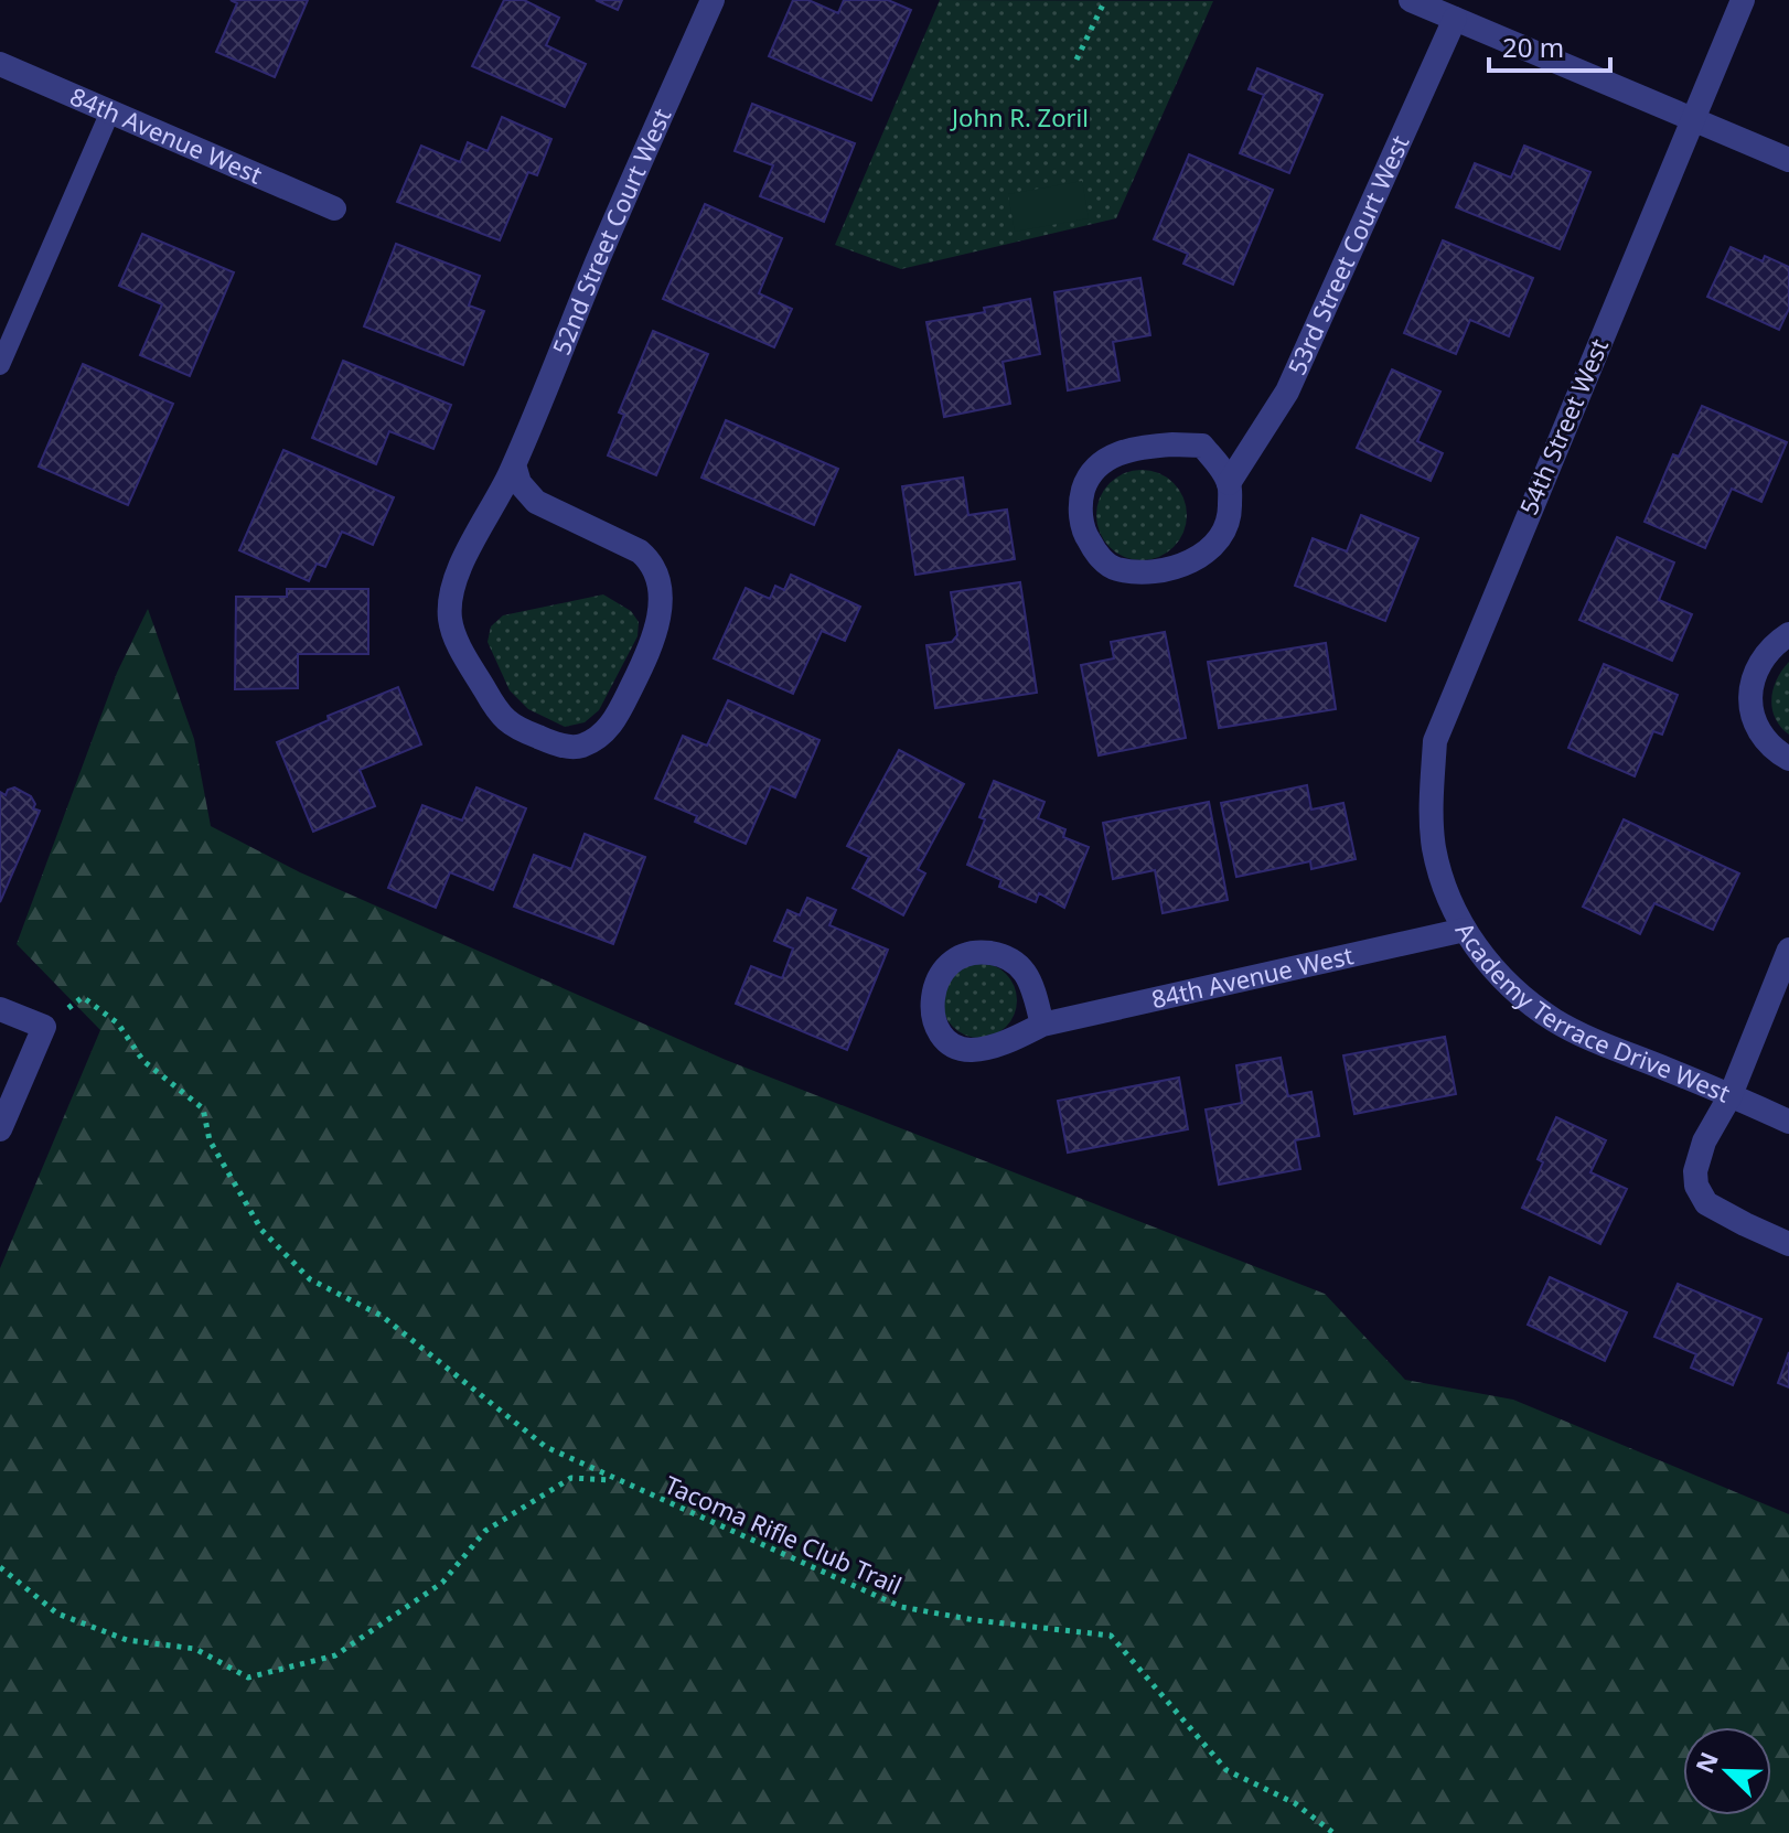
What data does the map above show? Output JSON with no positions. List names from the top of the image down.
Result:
{
  "streets": {
    "street": [
      "84th Avenue West",
      "52nd Street Court West",
      "53rd Street Court West",
      "54th Street West",
      "Academy Terrace Drive West"
    ],
    "path": ["Tacoma Rifle Club Trail"]
  },
  "crossings": [
    ["84th Avenue West", "Academy Terrace Drive West"],
    ["54th Street West", "Academy Terrace Drive West"]
  ],
  "parks": ["John R. Zoril"],
  "scale_bar": "20 m",
  "north": "top left"
}
